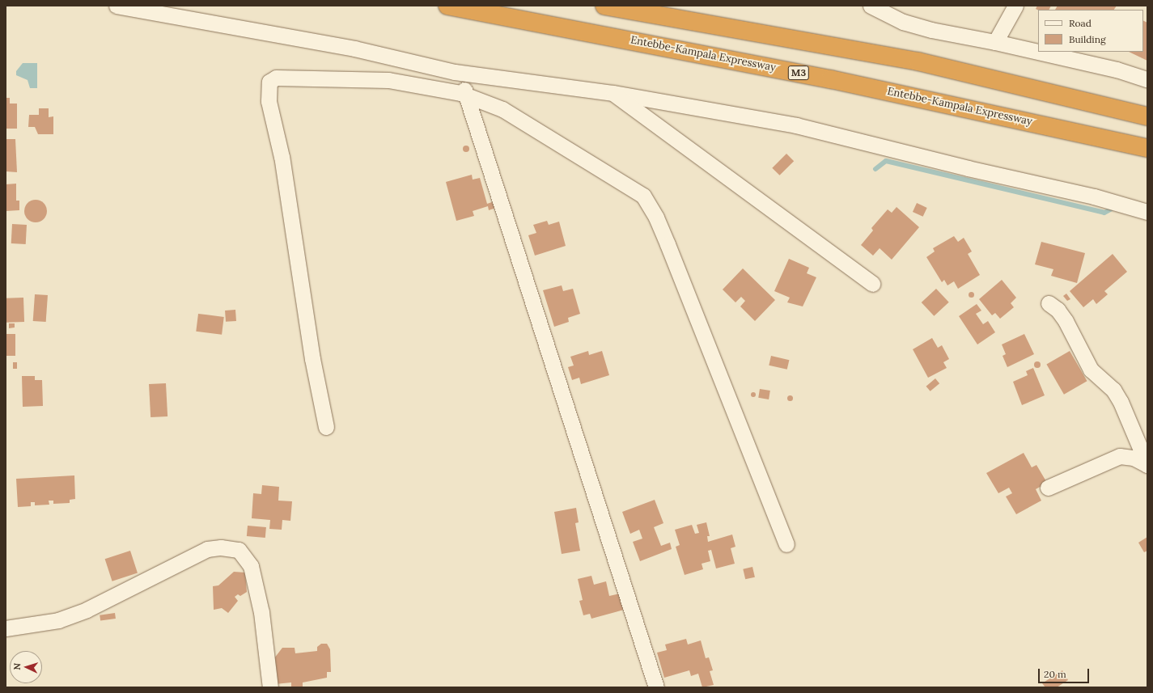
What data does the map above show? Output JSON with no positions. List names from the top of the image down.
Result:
{
  "streets": {
    "highway": ["Entebbe-Kampala Expressway", "M3"]
  },
  "legend": ["Road", "Building"],
  "scale_bar": "20 m",
  "north": "left"
}
